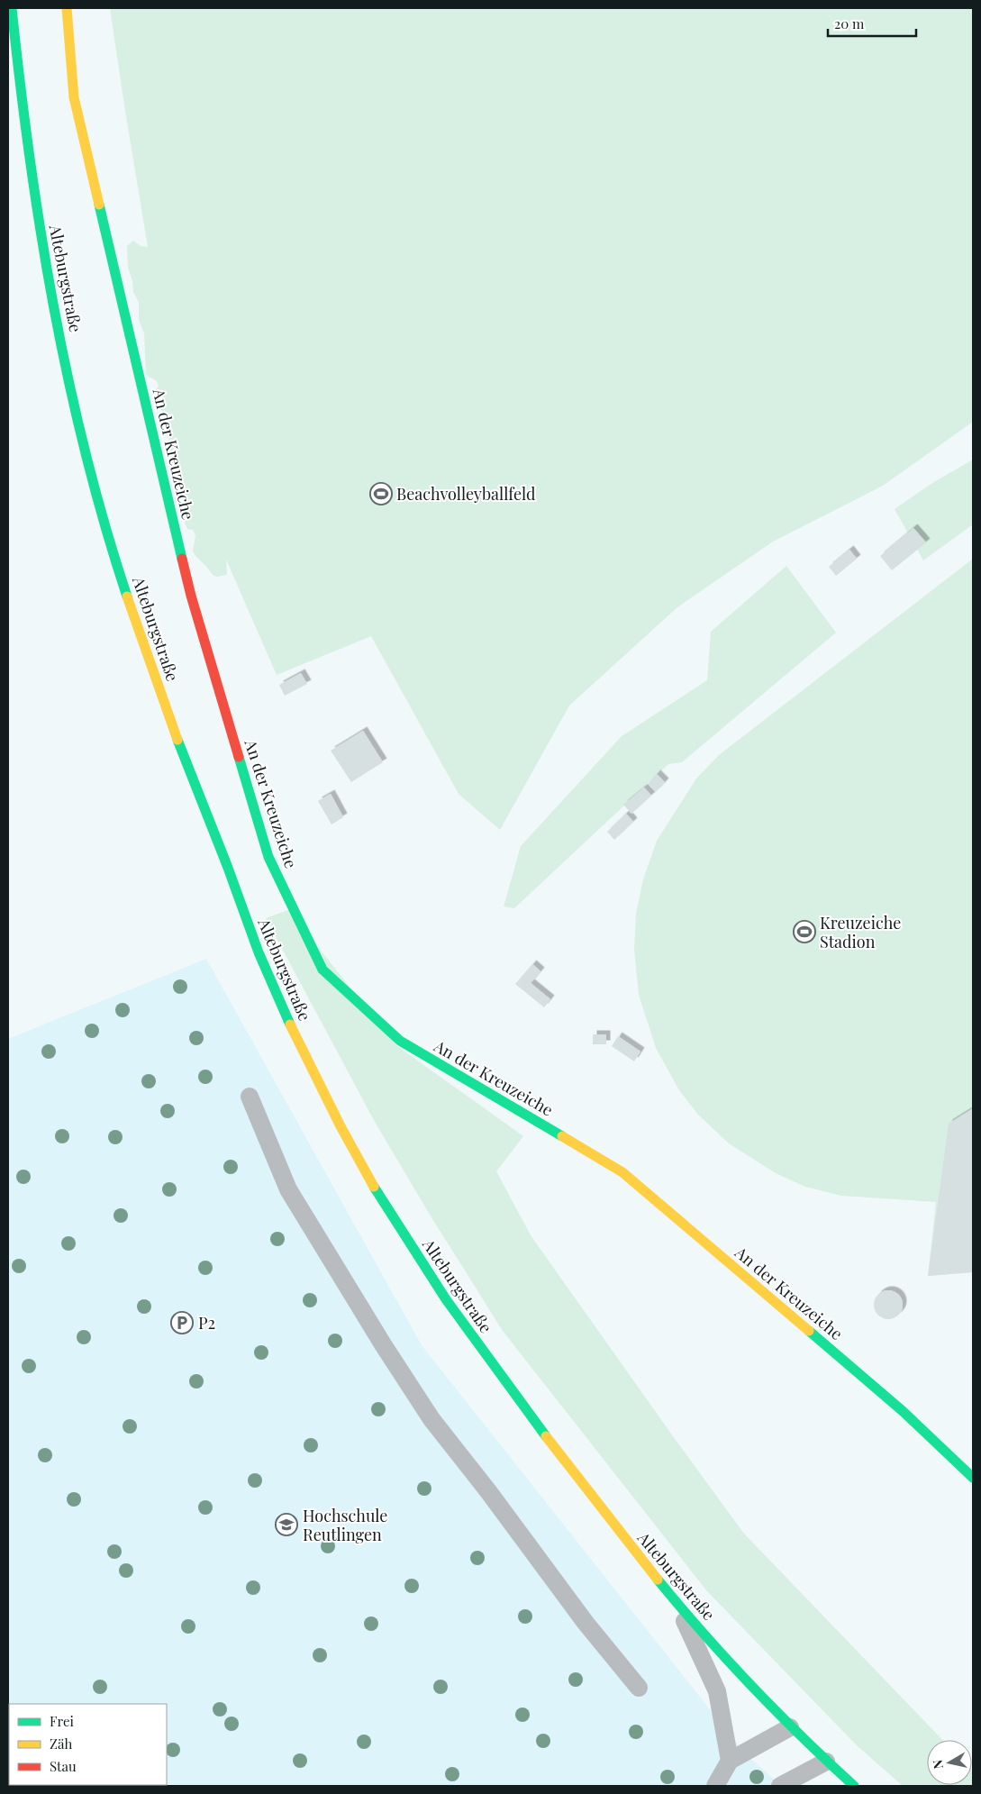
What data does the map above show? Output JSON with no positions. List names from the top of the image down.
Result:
{
  "streets": {
    "main road": ["Alteburgstraße", "An der Kreuzeiche"]
  },
  "places": {
    "sports": ["Beachvolleyballfeld", "Kreuzeiche Stadion"],
    "parking": ["P2"],
    "school or university": ["Hochschule Reutlingen"]
  },
  "legend": ["Frei", "Zäh", "Stau"],
  "scale_bar": "20 m",
  "north": "left"
}
